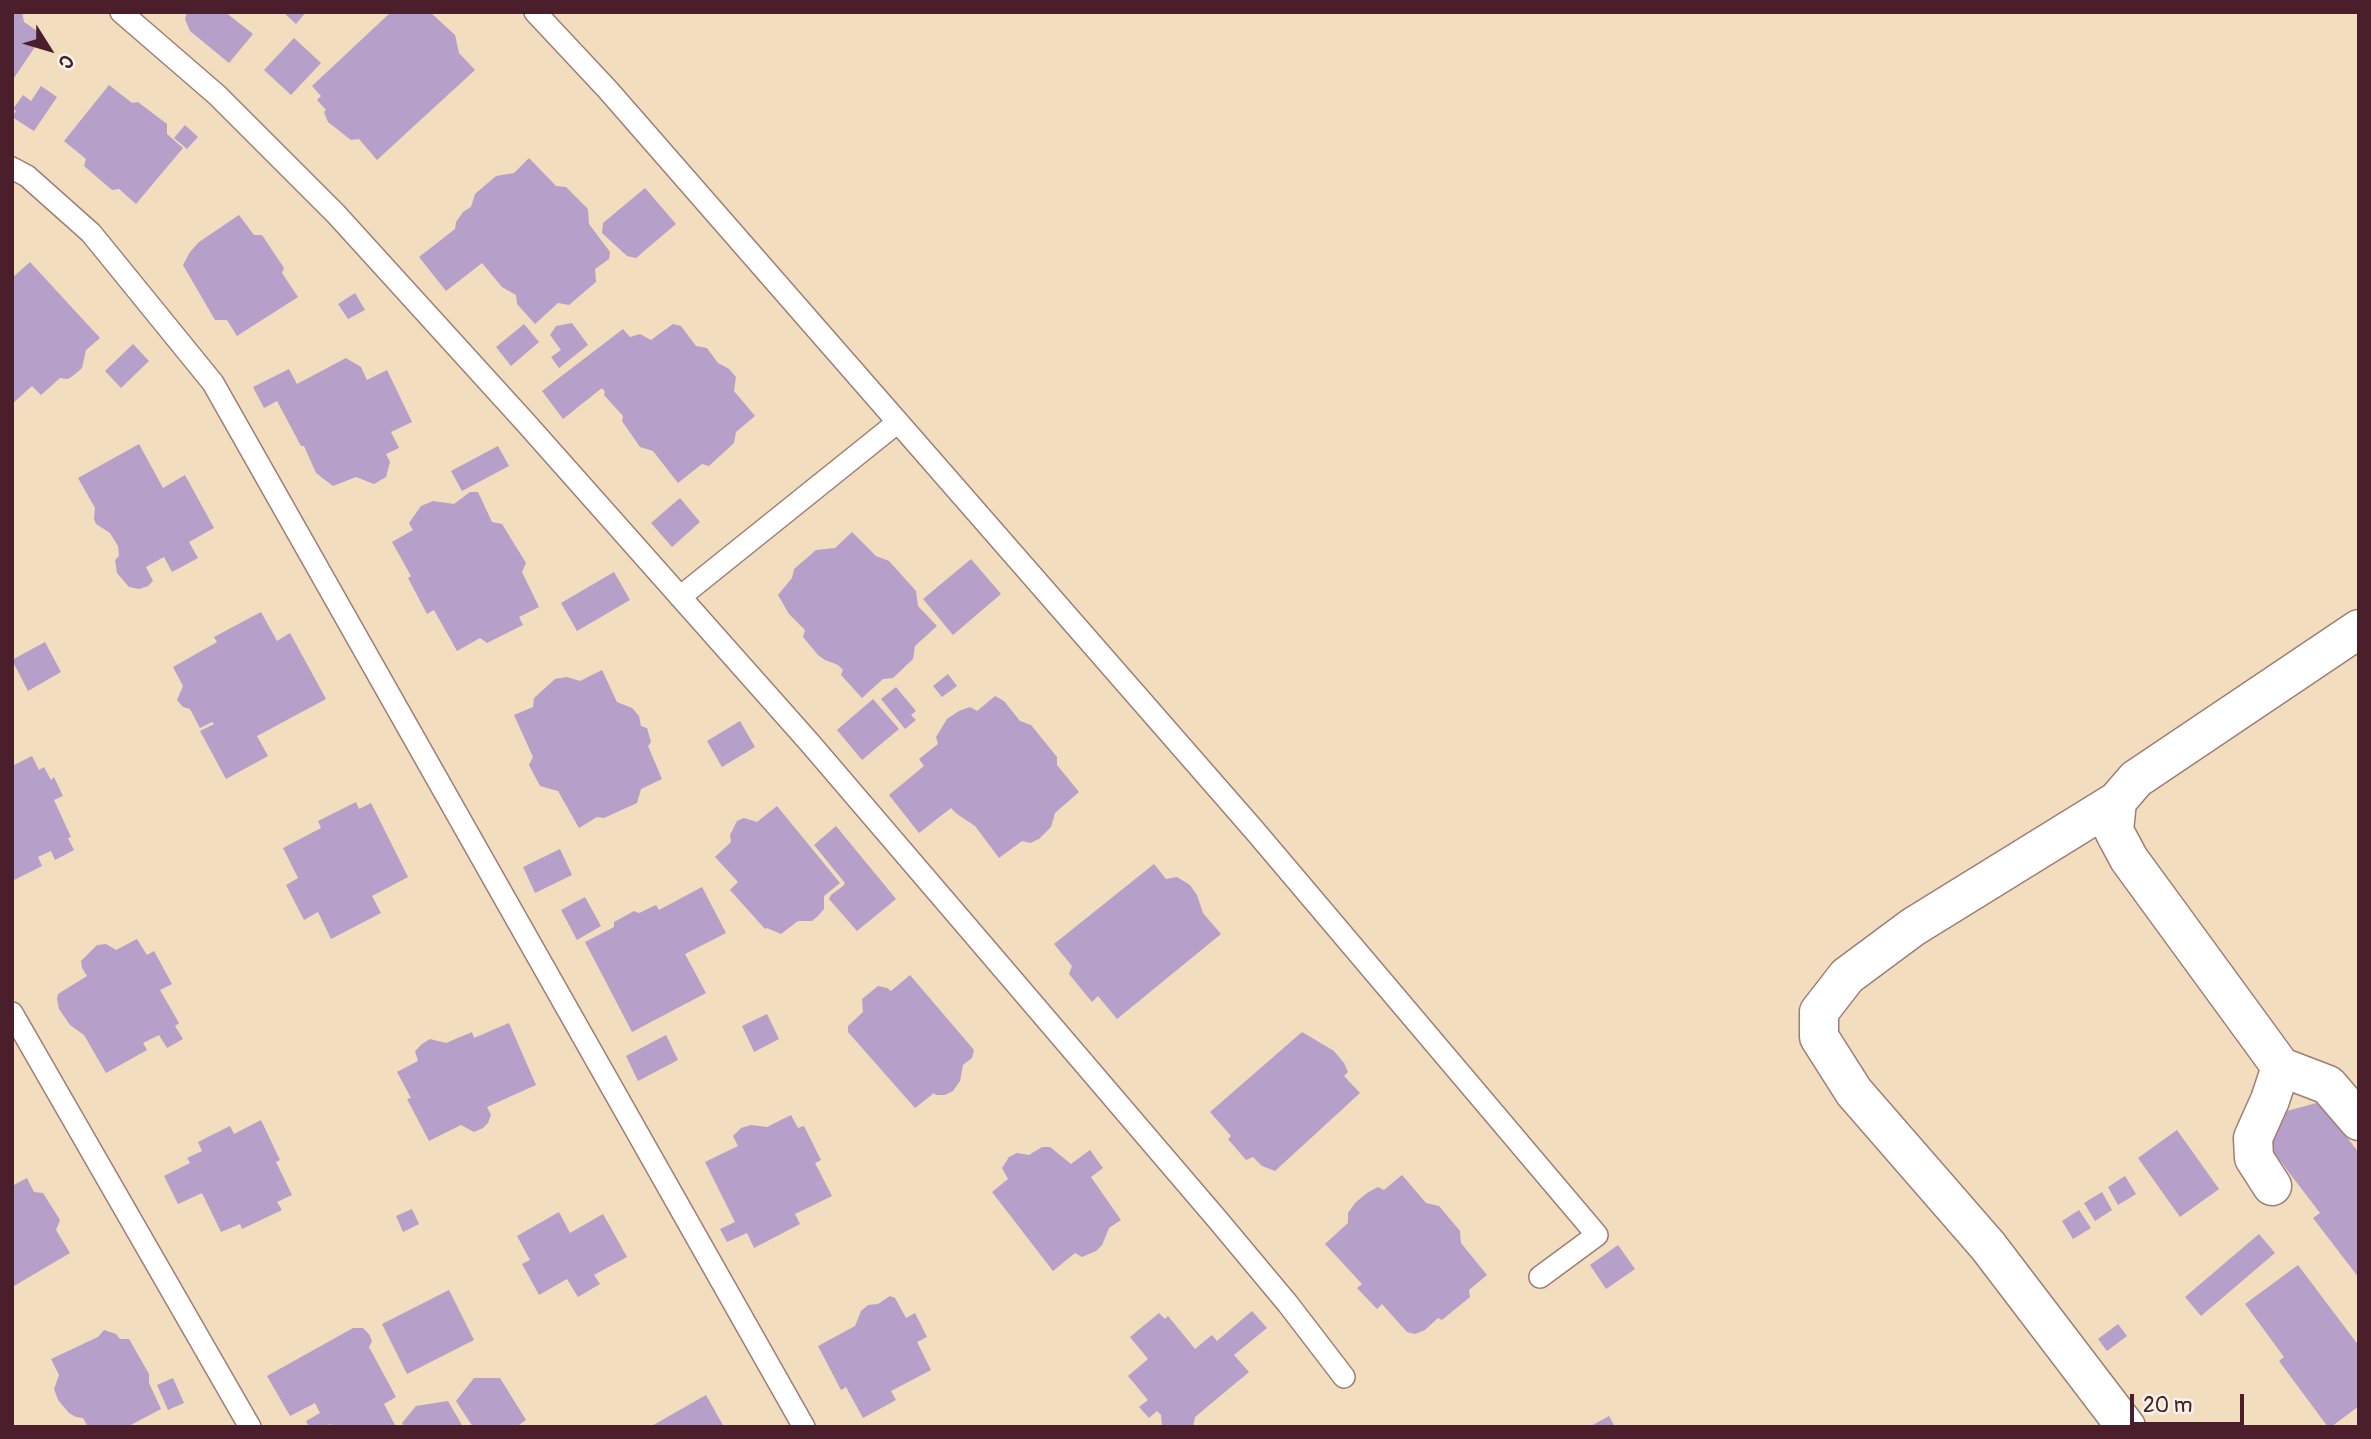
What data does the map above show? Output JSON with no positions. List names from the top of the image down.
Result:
{
  "scale_bar": "20 m",
  "north": "bottom right"
}
